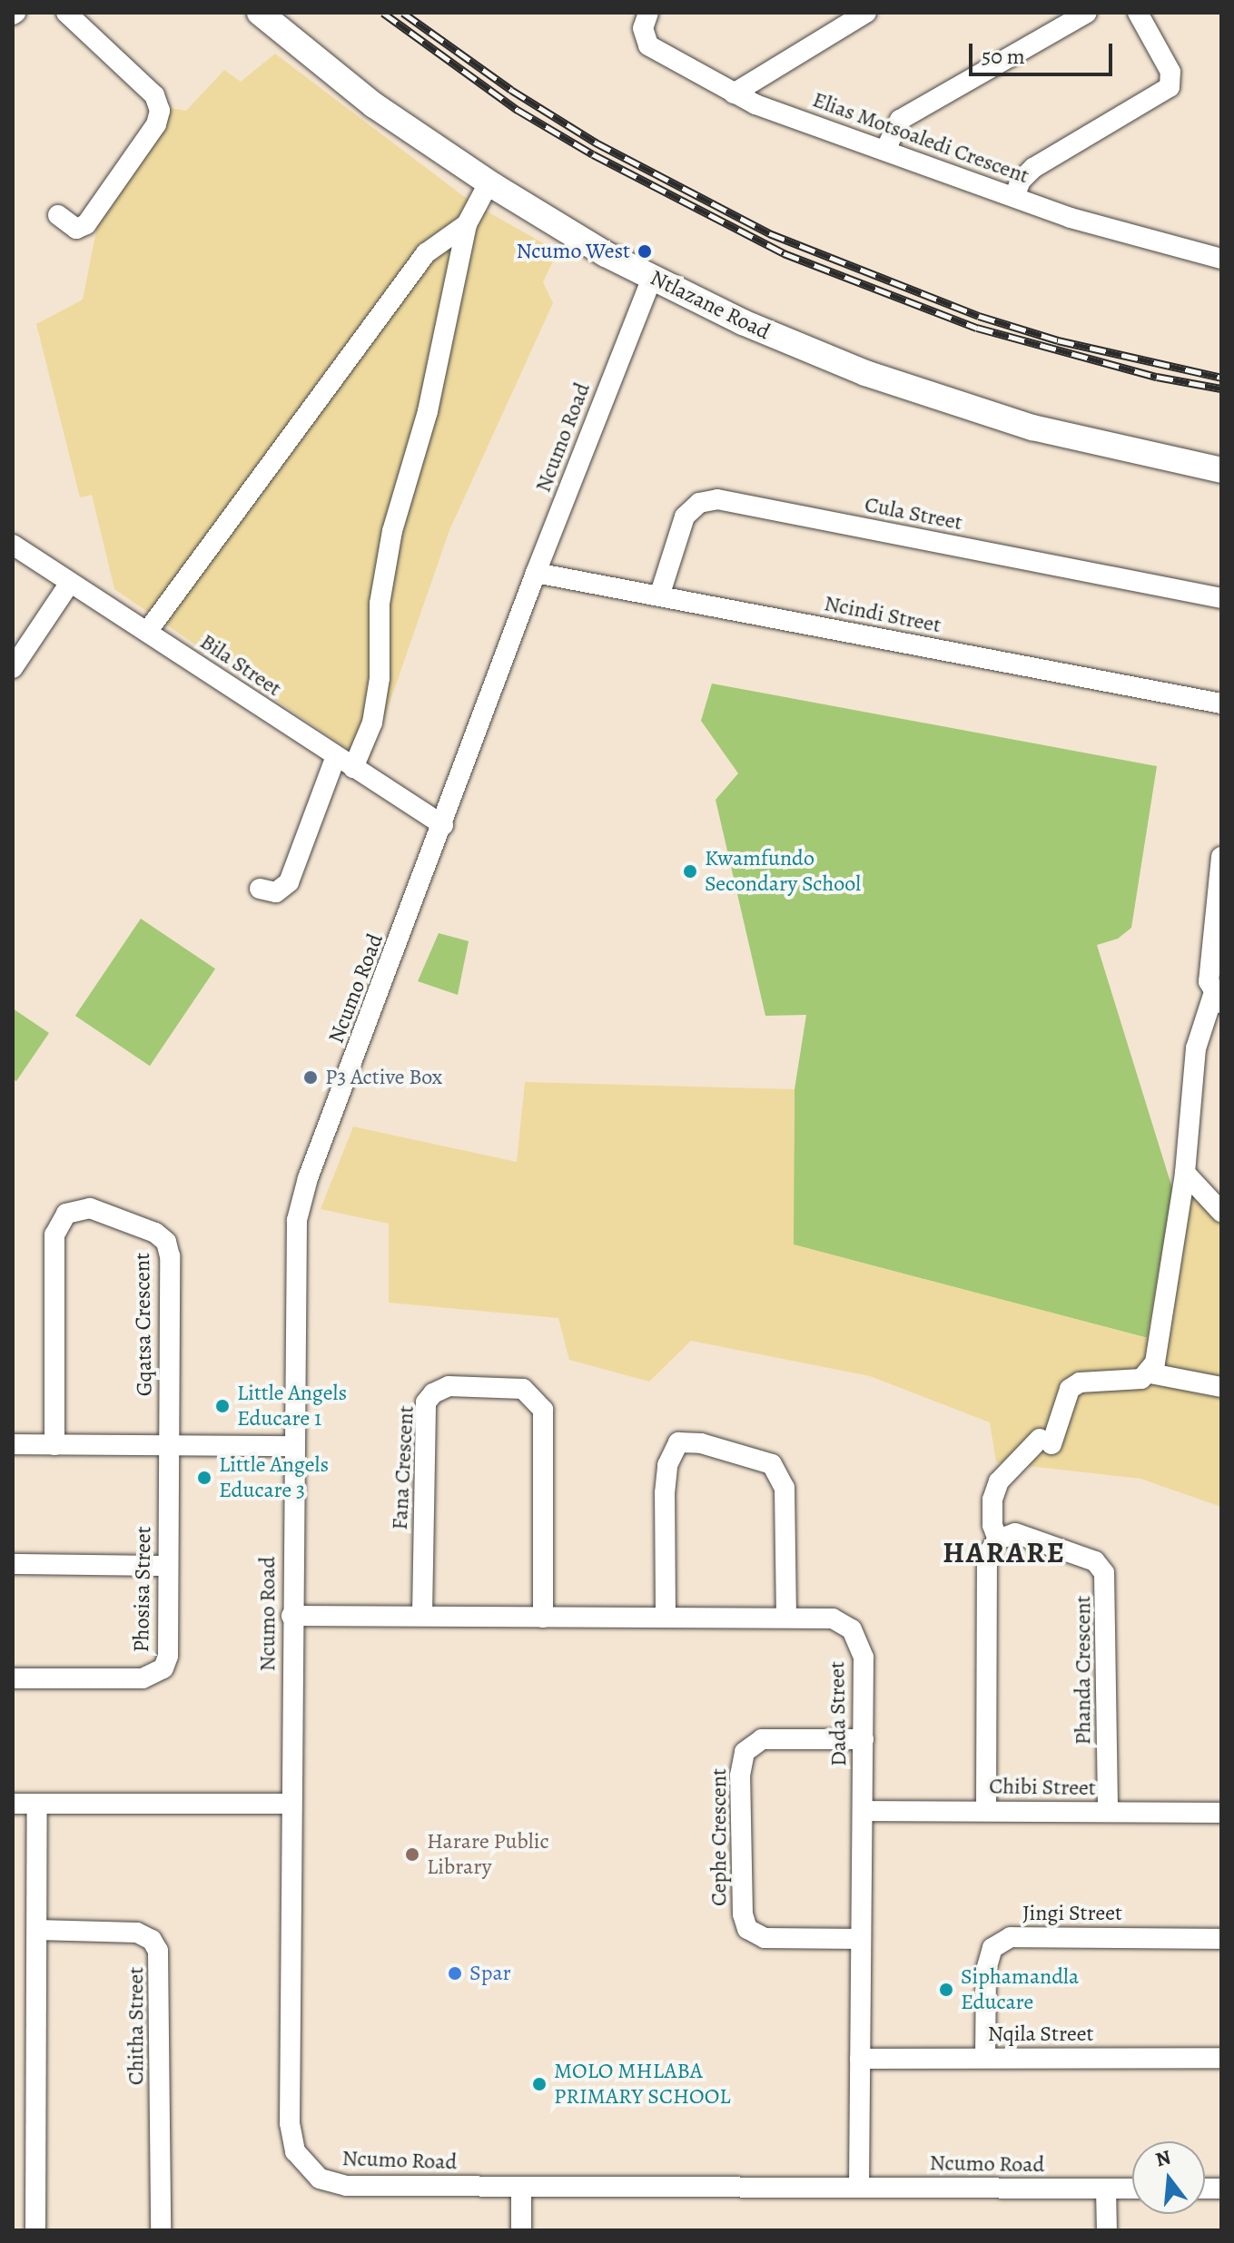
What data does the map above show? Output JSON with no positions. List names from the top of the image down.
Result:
{
  "streets": {
    "street": [
      "Elias Motsoaledi Crescent",
      "Ntlazane Road",
      "Ncumo Road",
      "Cula Street",
      "Ncindi Street",
      "Bila Street",
      "Gqatsa Crescent",
      "Fana Crescent",
      "Phosisa Street",
      "Phanda Crescent",
      "Dada Street",
      "Chibi Street",
      "Cephe Crescent",
      "Jingi Street",
      "Chitha Street",
      "Nqila Street"
    ]
  },
  "crossings": [
    ["Ntlazane Road", "Ncumo Road"],
    ["Ncumo Road", "Ncindi Street"],
    ["Ncumo Road", "Bila Street"],
    ["Ncumo Road", "Dada Street"],
    ["Cula Street", "Ncindi Street"],
    ["Gqatsa Crescent", "Phosisa Street"],
    ["Fana Crescent", "Dada Street"],
    ["Phanda Crescent", "Chibi Street"],
    ["Dada Street", "Chibi Street"],
    ["Dada Street", "Cephe Crescent"],
    ["Dada Street", "Nqila Street"],
    ["Jingi Street", "Nqila Street"]
  ],
  "districts": ["HARARE"],
  "places": [
    "Ncumo West",
    "Kwamfundo Secondary School",
    "P3 Active Box",
    "Little Angels Educare 1",
    "Little Angels Educare 3",
    "Harare Public Library",
    "Spar",
    "Siphamandla Educare",
    "MOLO MHLABA PRIMARY SCHOOL"
  ],
  "scale_bar": "50 m",
  "north": "top"
}
